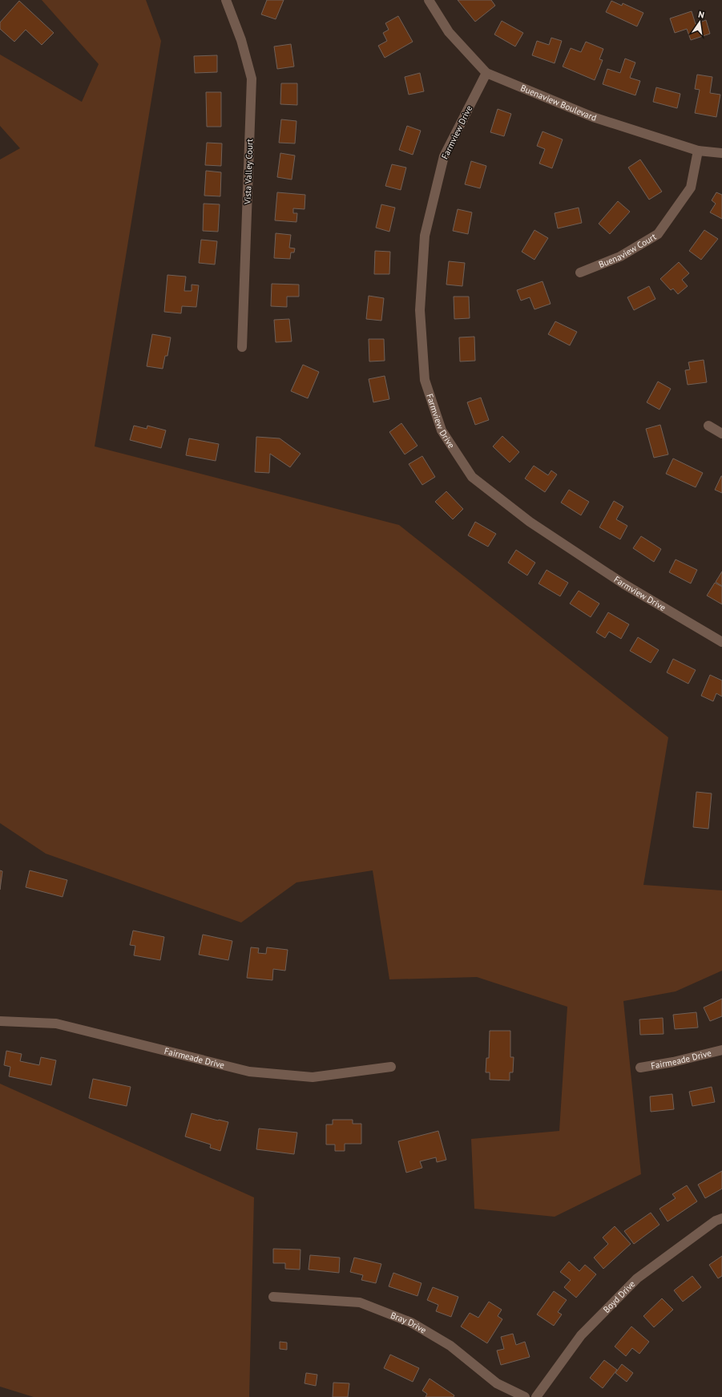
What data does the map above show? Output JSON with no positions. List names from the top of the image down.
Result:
{
  "streets": {
    "street": [
      "Buenaview Boulevard",
      "Farmview Drive",
      "Vista Valley Court",
      "Buenaview Court",
      "Fairmeade Drive",
      "Boyd Drive",
      "Bray Drive"
    ]
  },
  "crossings": [
    ["Buenaview Boulevard", "Farmview Drive"],
    ["Buenaview Boulevard", "Buenaview Court"]
  ],
  "north": "top"
}
